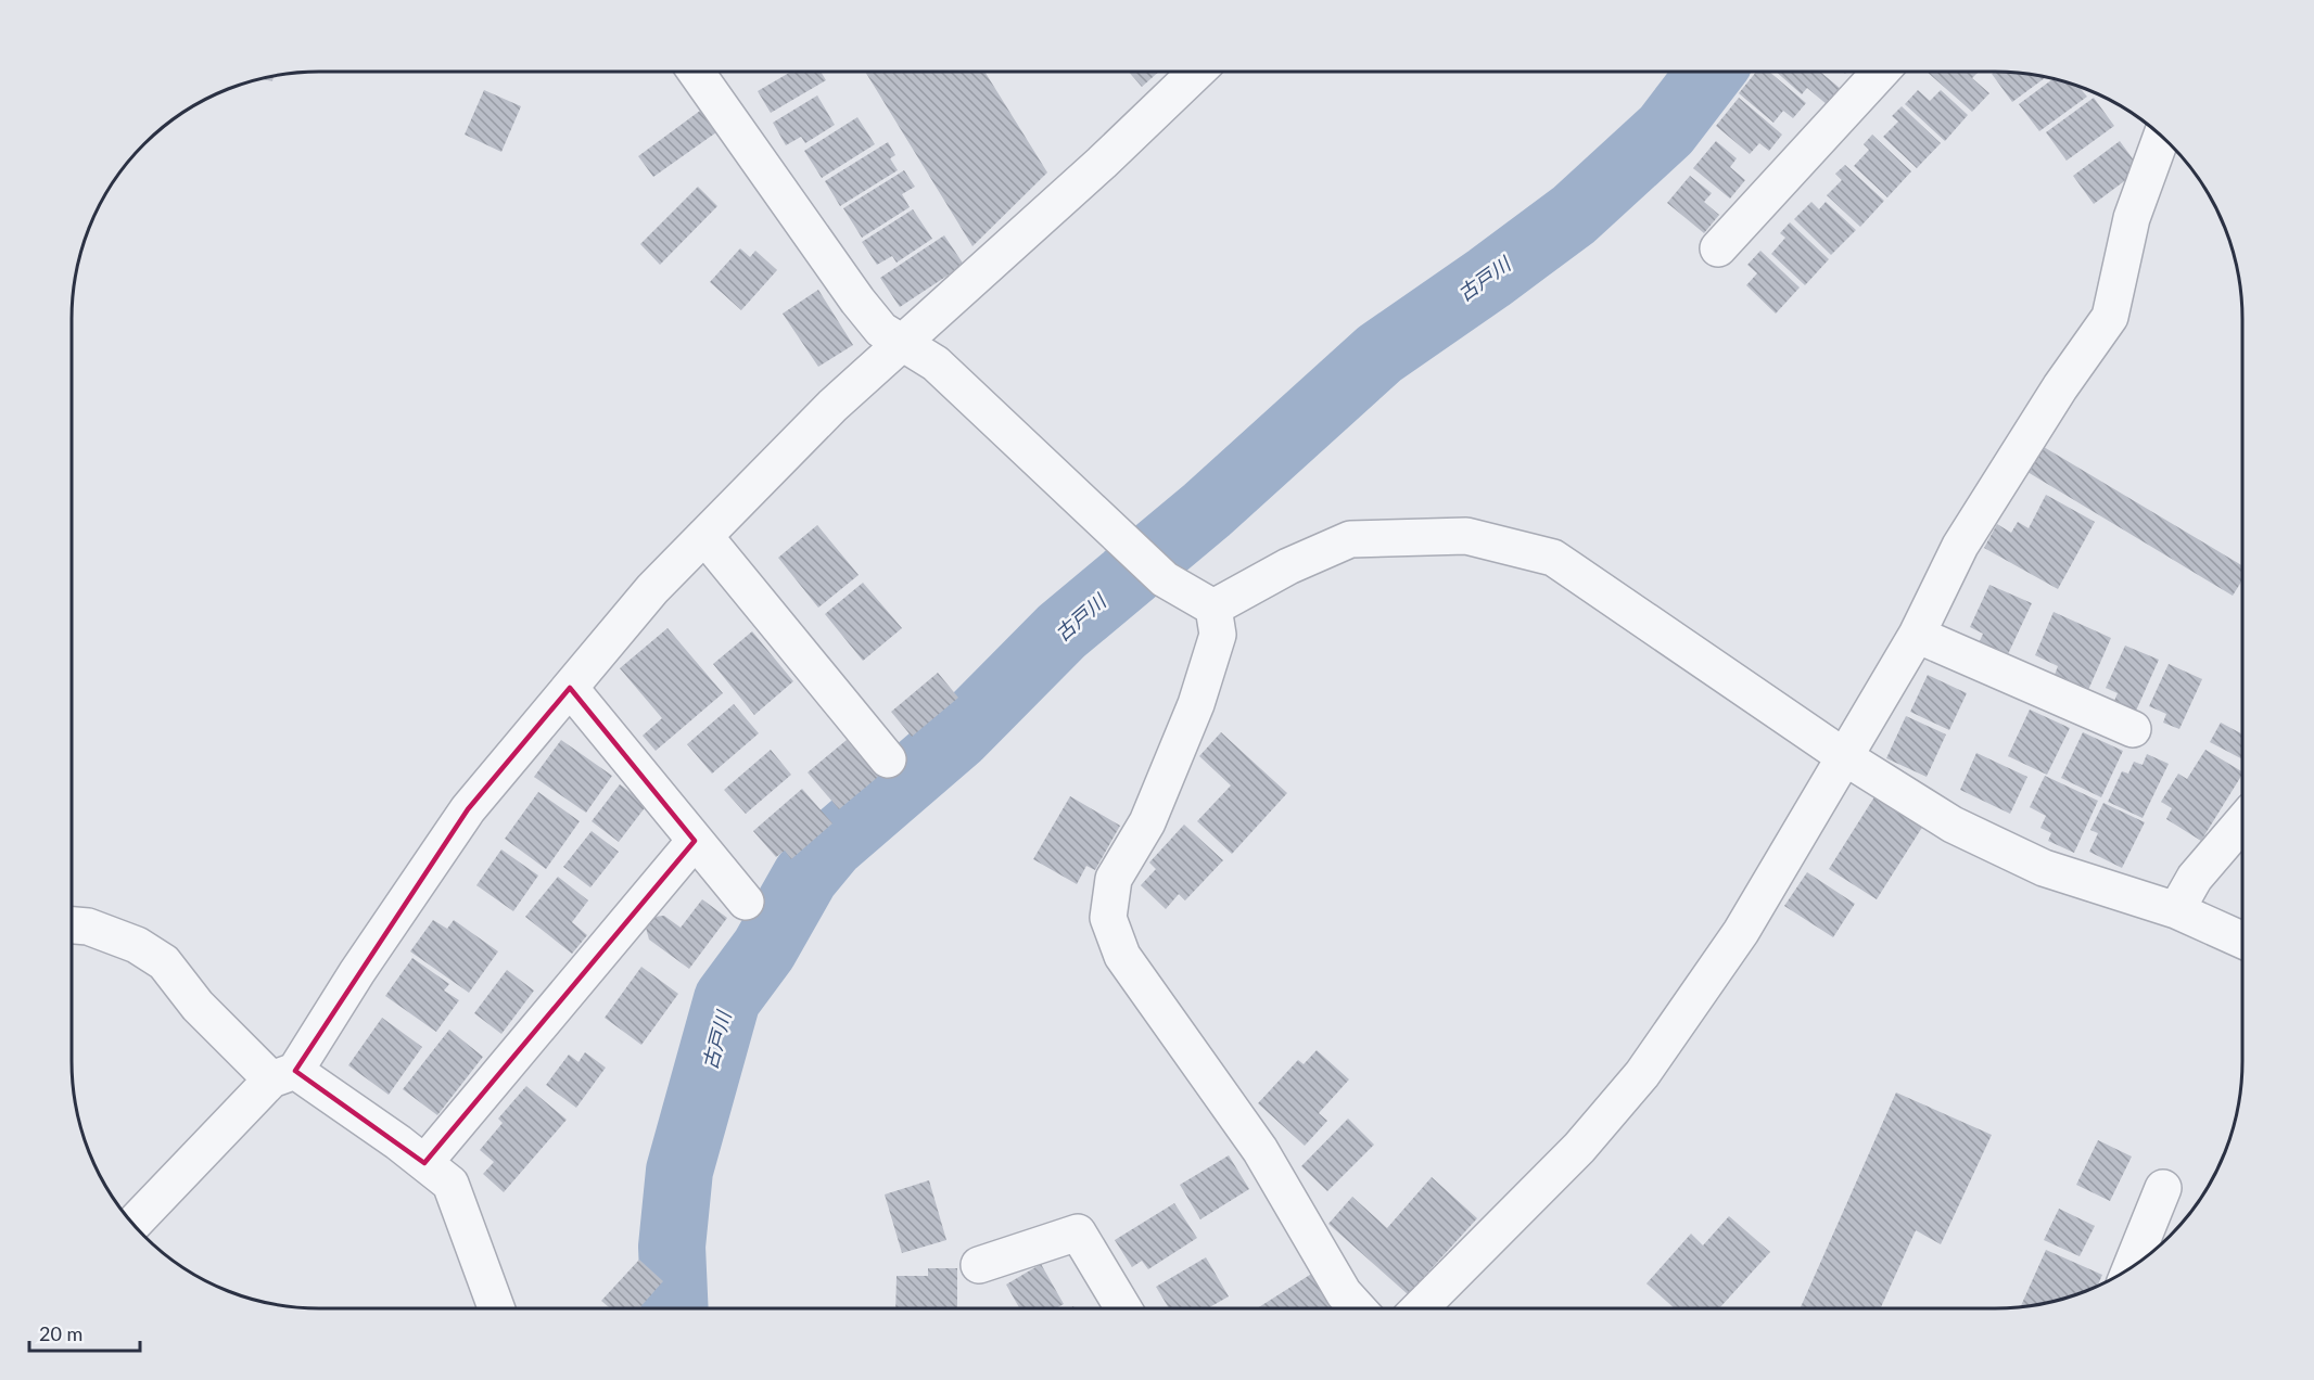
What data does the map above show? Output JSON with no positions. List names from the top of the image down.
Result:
{
  "water": ["古戸川"],
  "scale_bar": "20 m"
}
